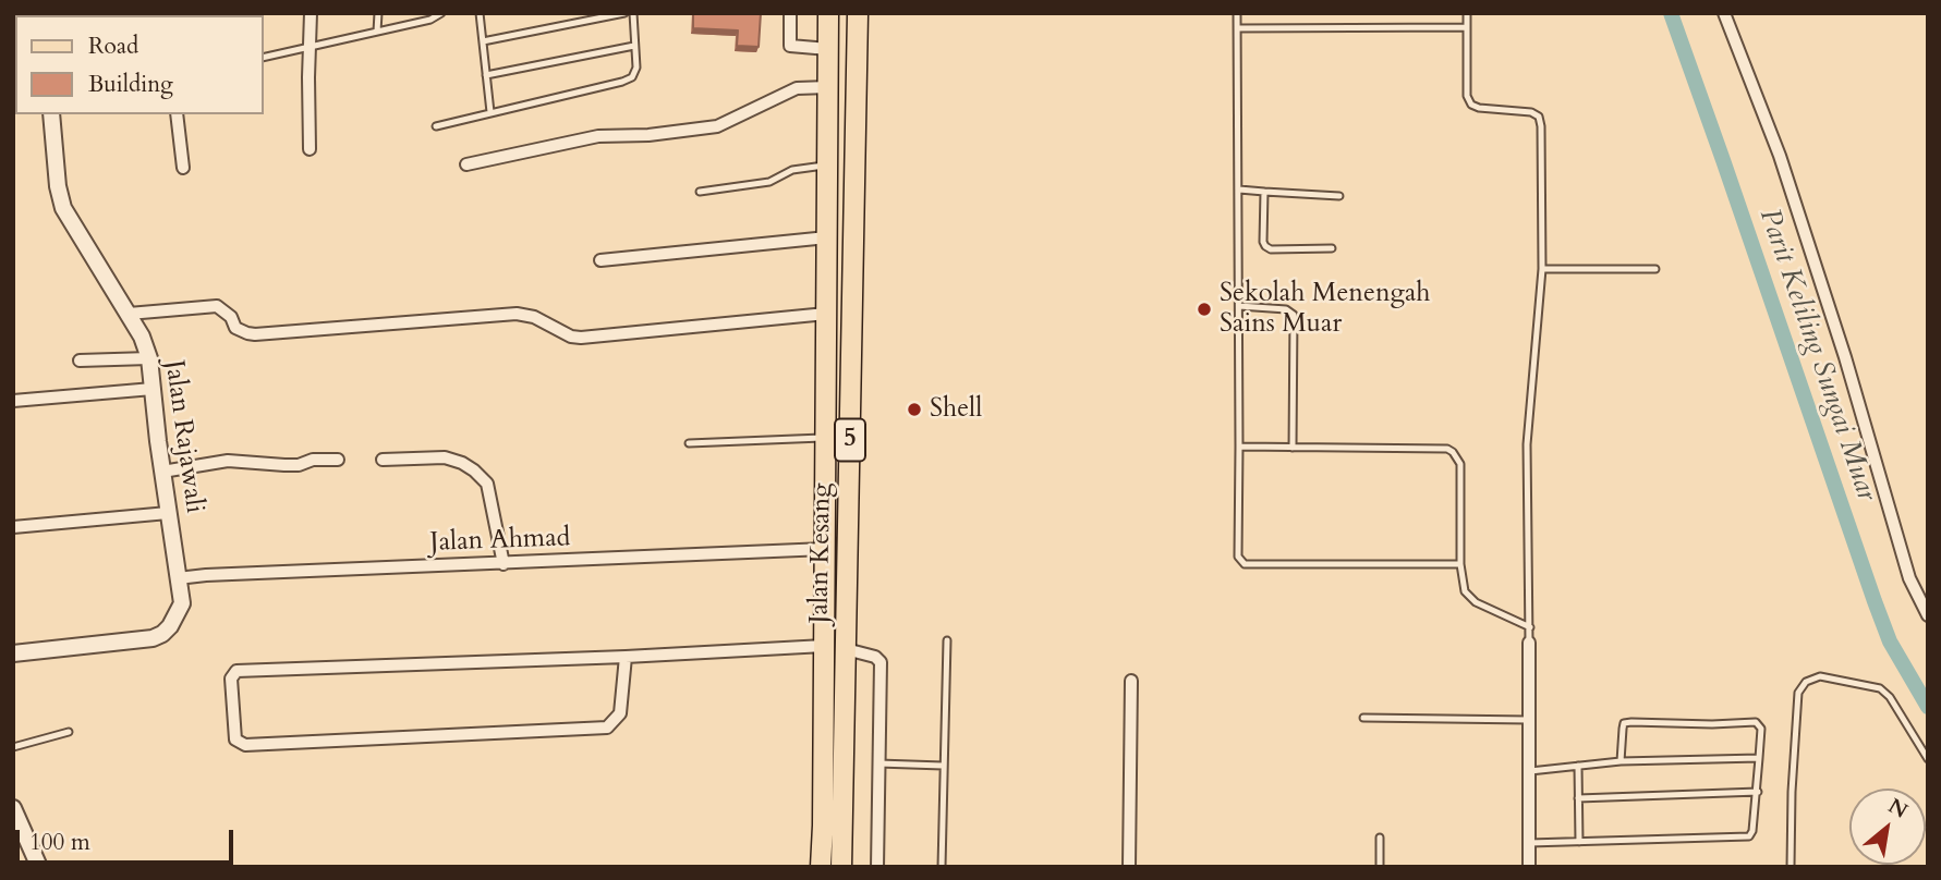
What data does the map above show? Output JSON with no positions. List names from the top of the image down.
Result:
{
  "streets": {
    "main road": ["5", "Jalan Kesang"],
    "street": ["Jalan Rajawali", "Jalan Ahmad"]
  },
  "crossings": [
    ["Jalan Rajawali", "Jalan Ahmad"],
    ["Jalan Ahmad", "Jalan Kesang"]
  ],
  "water": ["Parit Keliling Sungai Muar"],
  "places": ["Sekolah Menengah Sains Muar", "Shell"],
  "legend": ["Road", "Building"],
  "scale_bar": "100 m",
  "north": "top right"
}
